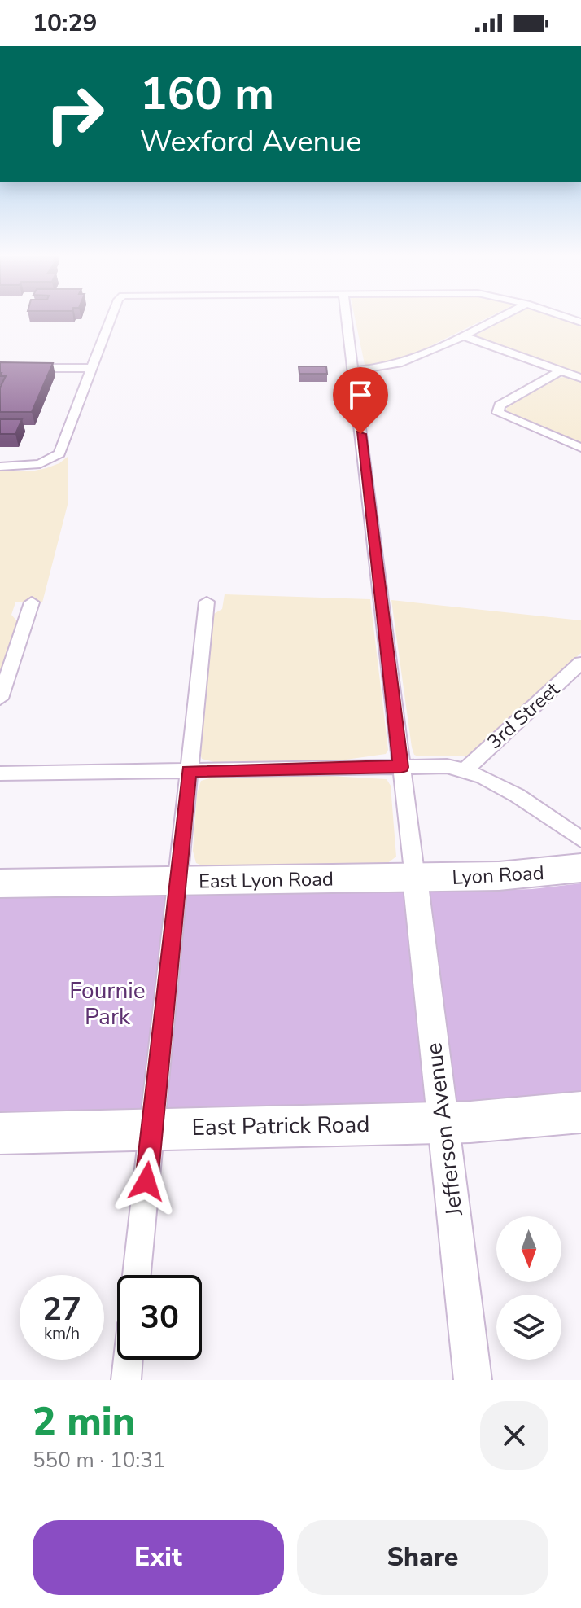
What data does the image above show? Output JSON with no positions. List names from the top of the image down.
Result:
{
  "streets": {
    "highway": ["Lyon Road", "East Lyon Road", "East Patrick Road"],
    "street": ["3rd Street", "Jefferson Avenue"]
  },
  "crossings": [
    ["Lyon Road", "East Lyon Road"],
    ["Lyon Road", "Jefferson Avenue"],
    ["East Lyon Road", "Jefferson Avenue"],
    ["East Patrick Road", "Jefferson Avenue"]
  ],
  "parks": ["Fournie Park"],
  "north": "bottom",
  "page": {
    "status": "10:29",
    "turn": ["160 m", "Wexford Avenue"],
    "speed": "27 km/h",
    "limit": "30",
    "heading": ["2 min", "550 m · 10:31"],
    "buttons": ["Exit", "Share"]
  }
}
